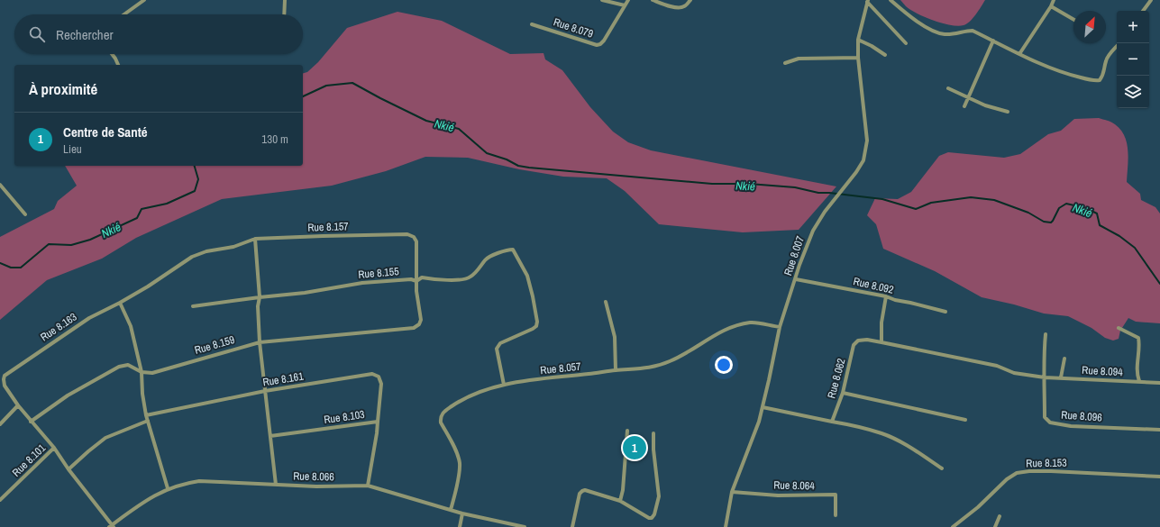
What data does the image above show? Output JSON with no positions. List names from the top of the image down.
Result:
{
  "streets": {
    "street": [
      "Rue 8.079",
      "Rue 8.157",
      "Rue 8.007",
      "Rue 8.155",
      "Rue 8.092",
      "Rue 8.163",
      "Rue 8.159",
      "Rue 8.057",
      "Rue 8.094",
      "Rue 8.062",
      "Rue 8.161",
      "Rue 8.096",
      "Rue 8.103",
      "Rue 8.101",
      "Rue 8.153",
      "Rue 8.066",
      "Rue 8.064"
    ]
  },
  "crossings": [
    ["Rue 8.157", "Rue 8.155"],
    ["Rue 8.157", "Rue 8.159"],
    ["Rue 8.007", "Rue 8.092"],
    ["Rue 8.007", "Rue 8.057"],
    ["Rue 8.007", "Rue 8.064"],
    ["Rue 8.155", "Rue 8.159"],
    ["Rue 8.155", "Rue 8.057"],
    ["Rue 8.163", "Rue 8.159"],
    ["Rue 8.163", "Rue 8.101"],
    ["Rue 8.163", "Rue 8.066"],
    ["Rue 8.057", "Rue 8.066"],
    ["Rue 8.094", "Rue 8.062"],
    ["Rue 8.094", "Rue 8.096"],
    ["Rue 8.161", "Rue 8.103"],
    ["Rue 8.103", "Rue 8.066"]
  ],
  "water": ["Nkié"],
  "north": "top right",
  "page": {
    "map_buttons": ["+", "−"],
    "search": "Rechercher",
    "heading": "À proximité",
    "list": [
      {
        "mark": "1",
        "name": "Centre de Santé",
        "note": "Lieu",
        "value": "130 m"
      }
    ],
    "pins": "1"
  }
}
